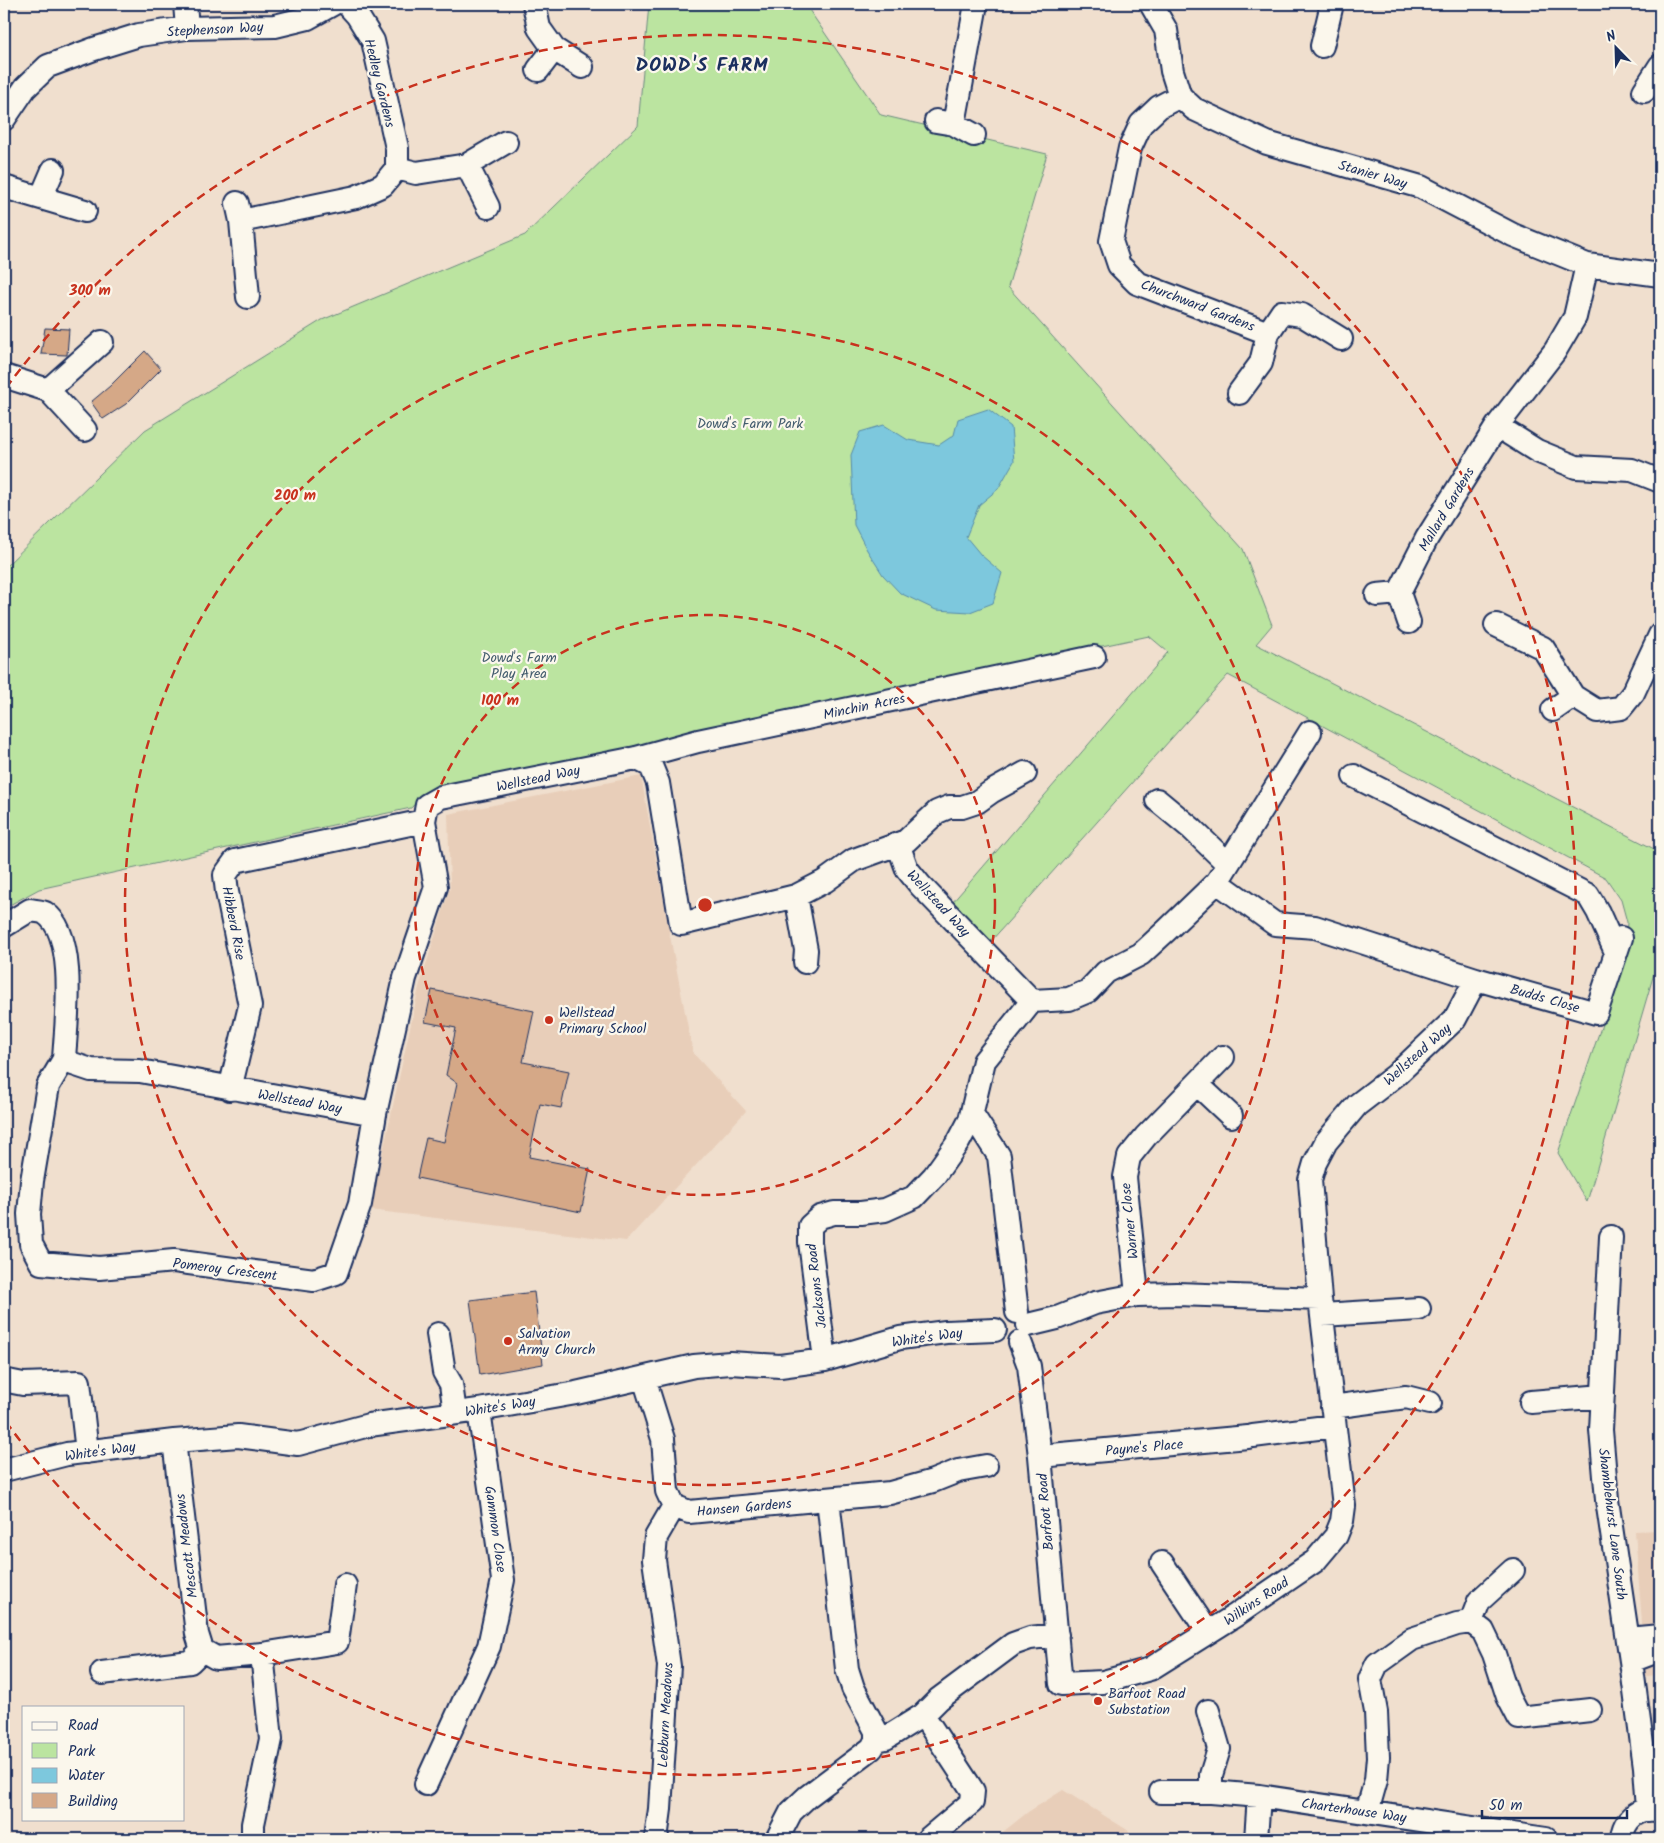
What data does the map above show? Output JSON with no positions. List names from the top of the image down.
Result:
{
  "streets": {
    "street": [
      "Stephenson Way",
      "Hedley Gardens",
      "Stanier Way",
      "Churchward Gardens",
      "Mallard Gardens",
      "Minchin Acres",
      "Wellstead Way",
      "Hibberd Rise",
      "Budds Close",
      "Warner Close",
      "Pomeroy Crescent",
      "Jacksons Road",
      "White's Way",
      "Payne's Place",
      "Hansen Gardens",
      "Barfoot Road",
      "Shamblehurst Lane South",
      "Gammon Close",
      "Mescott Meadows",
      "Wilkins Road",
      "Lebburn Meadows",
      "Charterhouse Way"
    ]
  },
  "crossings": [
    ["Stanier Way", "Churchward Gardens"],
    ["Stanier Way", "Mallard Gardens"],
    ["Minchin Acres", "Wellstead Way"],
    ["Wellstead Way", "Hibberd Rise"],
    ["Wellstead Way", "Budds Close"],
    ["Wellstead Way", "Pomeroy Crescent"],
    ["Wellstead Way", "Jacksons Road"],
    ["Wellstead Way", "White's Way"],
    ["Wellstead Way", "Wilkins Road"],
    ["Warner Close", "White's Way"],
    ["Jacksons Road", "White's Way"],
    ["Jacksons Road", "Barfoot Road"],
    ["White's Way", "Barfoot Road"],
    ["White's Way", "Gammon Close"],
    ["White's Way", "Mescott Meadows"],
    ["White's Way", "Wilkins Road"],
    ["Payne's Place", "Barfoot Road"],
    ["Payne's Place", "Wilkins Road"],
    ["Hansen Gardens", "Lebburn Meadows"],
    ["Barfoot Road", "Wilkins Road"]
  ],
  "districts": ["DOWD'S FARM"],
  "parks": ["Dowd's Farm Park", "Dowd's Farm Play Area"],
  "places": ["Wellstead Primary School", "Salvation Army Church", "Barfoot Road Substation"],
  "legend": [
    "Road",
    "Park",
    "Water",
    "Building"
  ],
  "scale_bar": "50 m",
  "north": "top left",
  "rings": ["300 m", "200 m", "100 m"]
}
